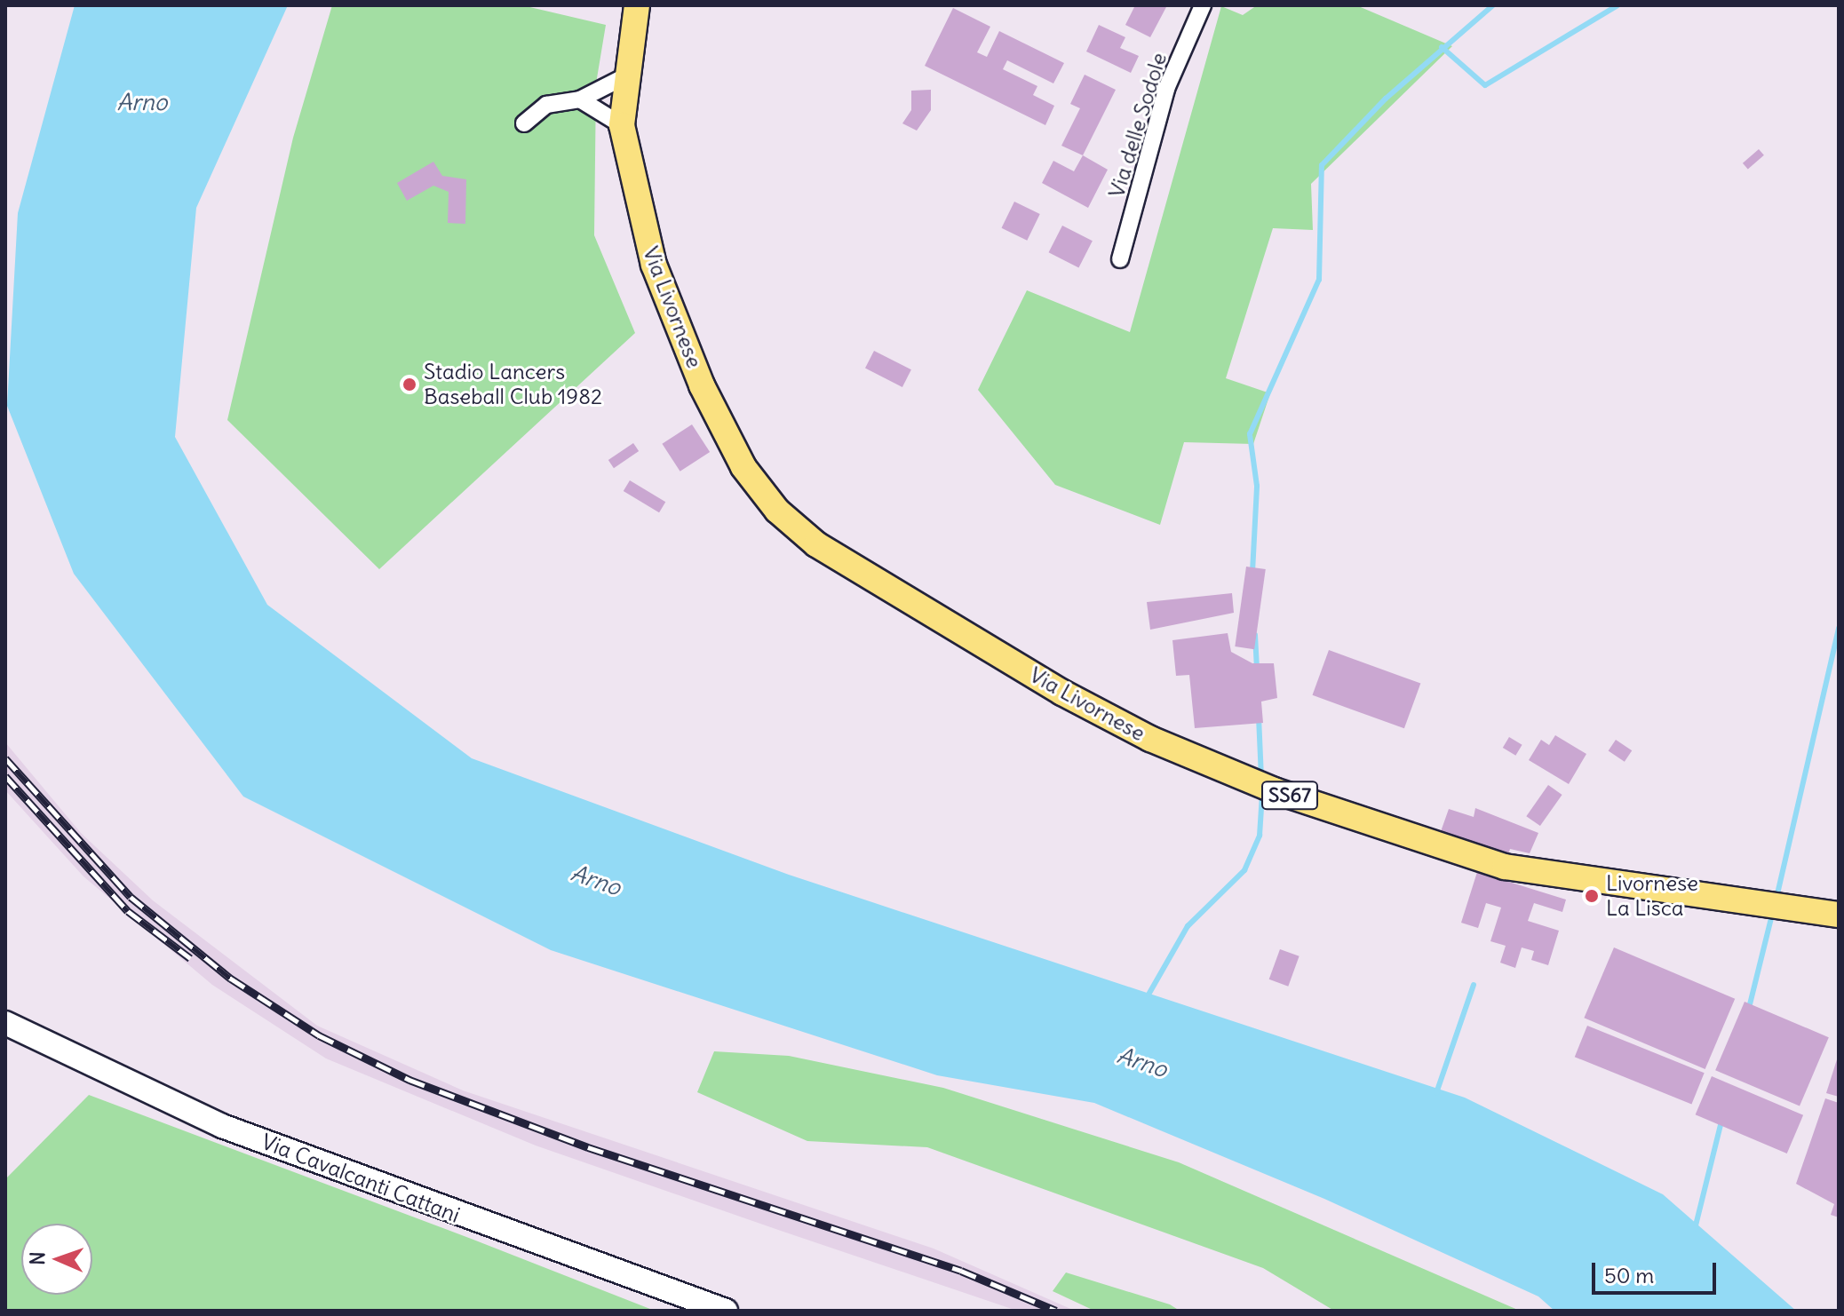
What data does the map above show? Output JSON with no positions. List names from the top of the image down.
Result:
{
  "streets": {
    "main road": ["Via Livornese", "SS67"],
    "street": ["Via delle Sodole", "Via Cavalcanti Cattani"]
  },
  "water": ["Arno"],
  "places": ["Stadio Lancers Baseball Club 1982", "Livornese La Lisca"],
  "scale_bar": "50 m",
  "north": "left"
}
